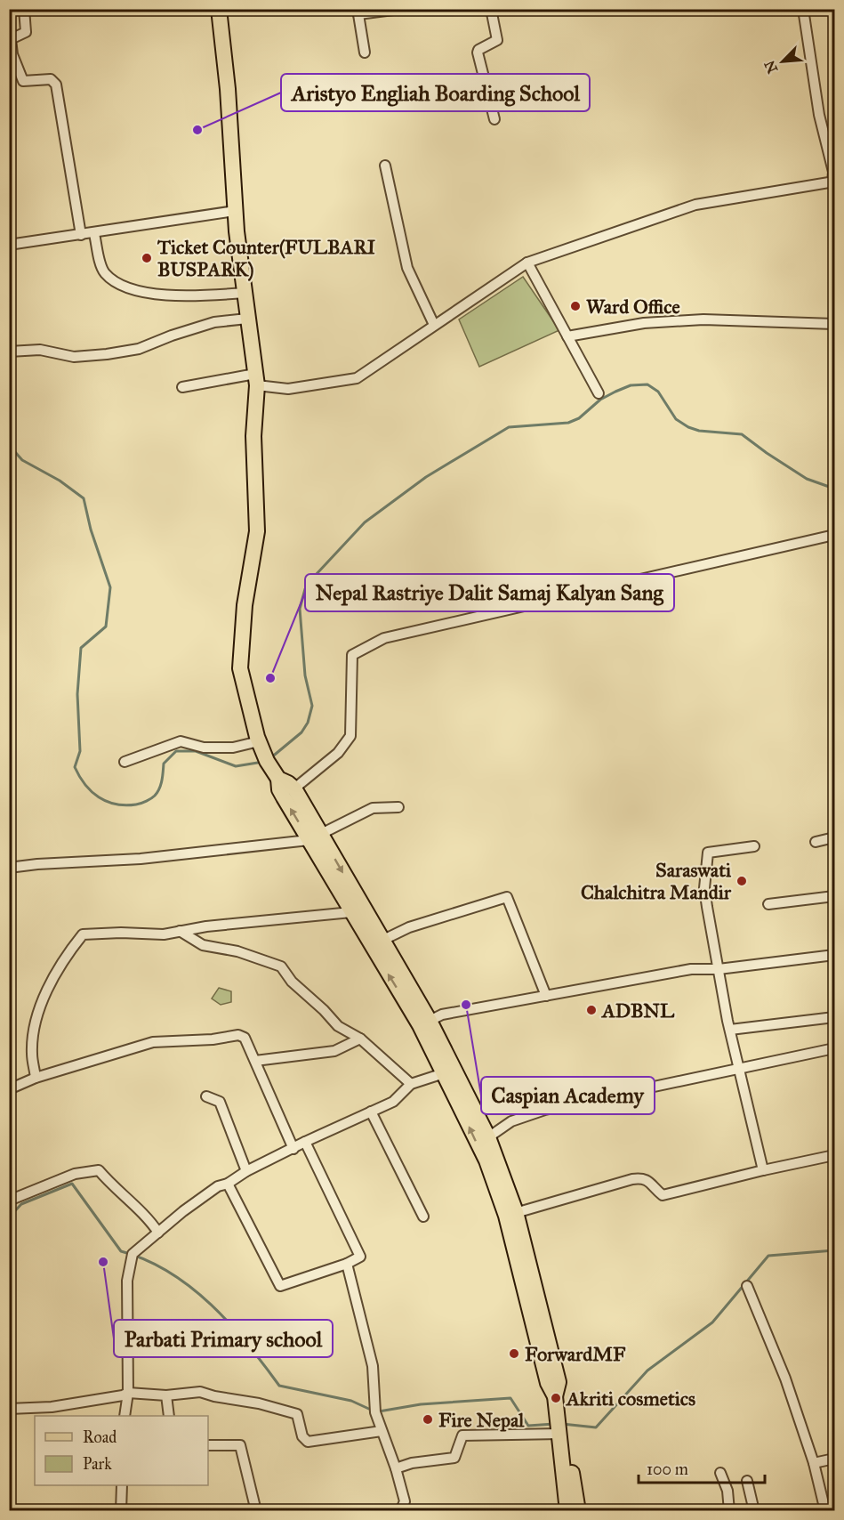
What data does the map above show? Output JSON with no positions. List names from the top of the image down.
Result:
{
  "places": [
    "Aristyo Engliah Boarding School",
    "Ticket Counter(FULBARI BUSPARK)",
    "Ward Office",
    "Nepal Rastriye Dalit Samaj Kalyan Sang",
    "Saraswati Chalchitra Mandir",
    "Caspian Academy",
    "ADBNL",
    "Parbati Primary school",
    "ForwardMF",
    "Akriti cosmetics",
    "Fire Nepal"
  ],
  "legend": ["Road", "Park"],
  "scale_bar": "100 m",
  "north": "bottom left"
}
